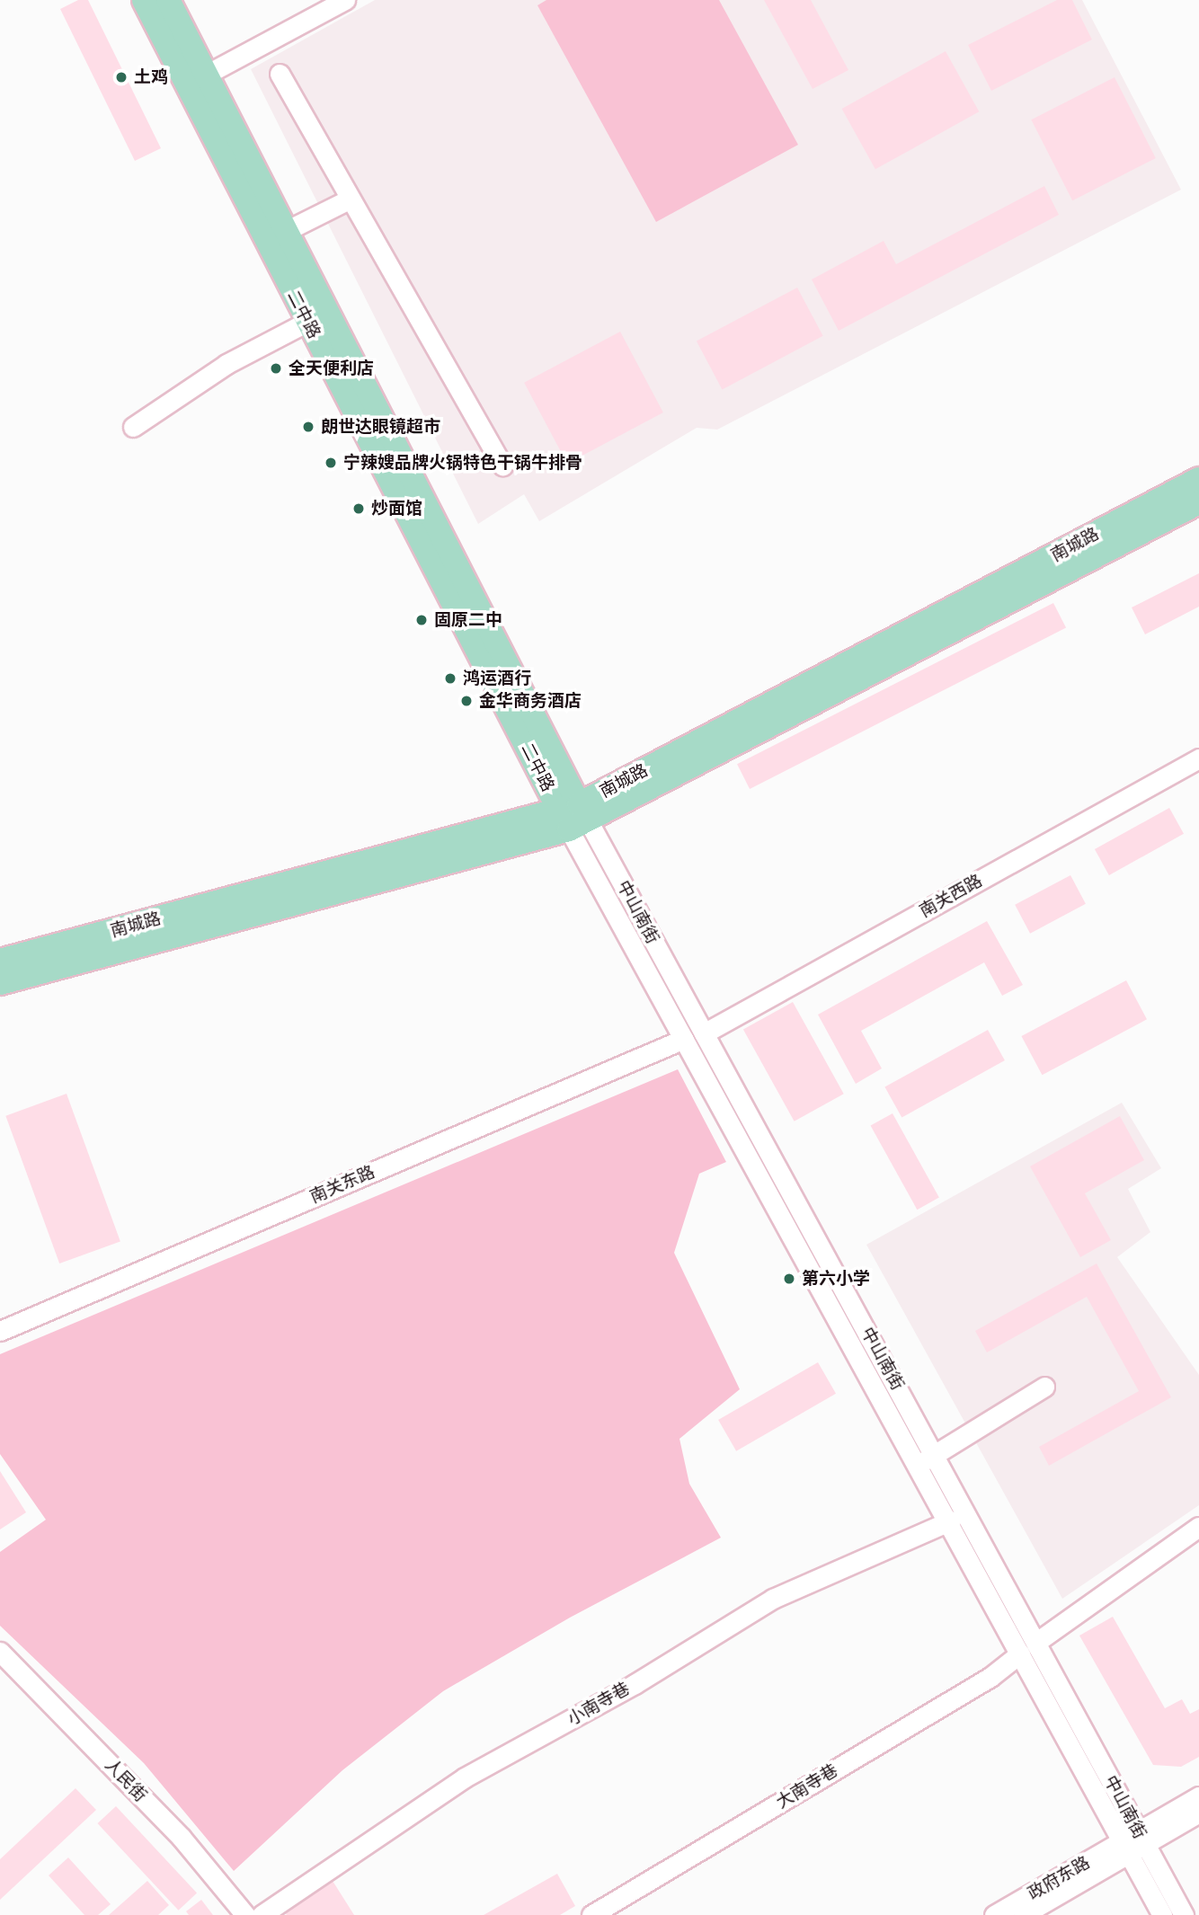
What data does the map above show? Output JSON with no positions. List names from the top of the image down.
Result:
{
  "streets": {
    "main road": ["二中路", "南城路"],
    "street": [
      "南关西路",
      "中山南街",
      "南关东路",
      "小南寺巷",
      "人民街",
      "大南寺巷",
      "政府东路"
    ]
  },
  "crossings": [
    ["二中路", "南城路"],
    ["二中路", "中山南街"],
    ["南城路", "中山南街"],
    ["南关西路", "中山南街"],
    ["中山南街", "南关东路"],
    ["中山南街", "小南寺巷"],
    ["中山南街", "大南寺巷"],
    ["中山南街", "政府东路"]
  ],
  "places": [
    "土鸡",
    "全天便利店",
    "朗世达眼镜超市",
    "宁辣嫂品牌火锅特色干锅牛排骨",
    "炒面馆",
    "固原二中",
    "鸿运酒行",
    "金华商务酒店",
    "第六小学"
  ]
}
